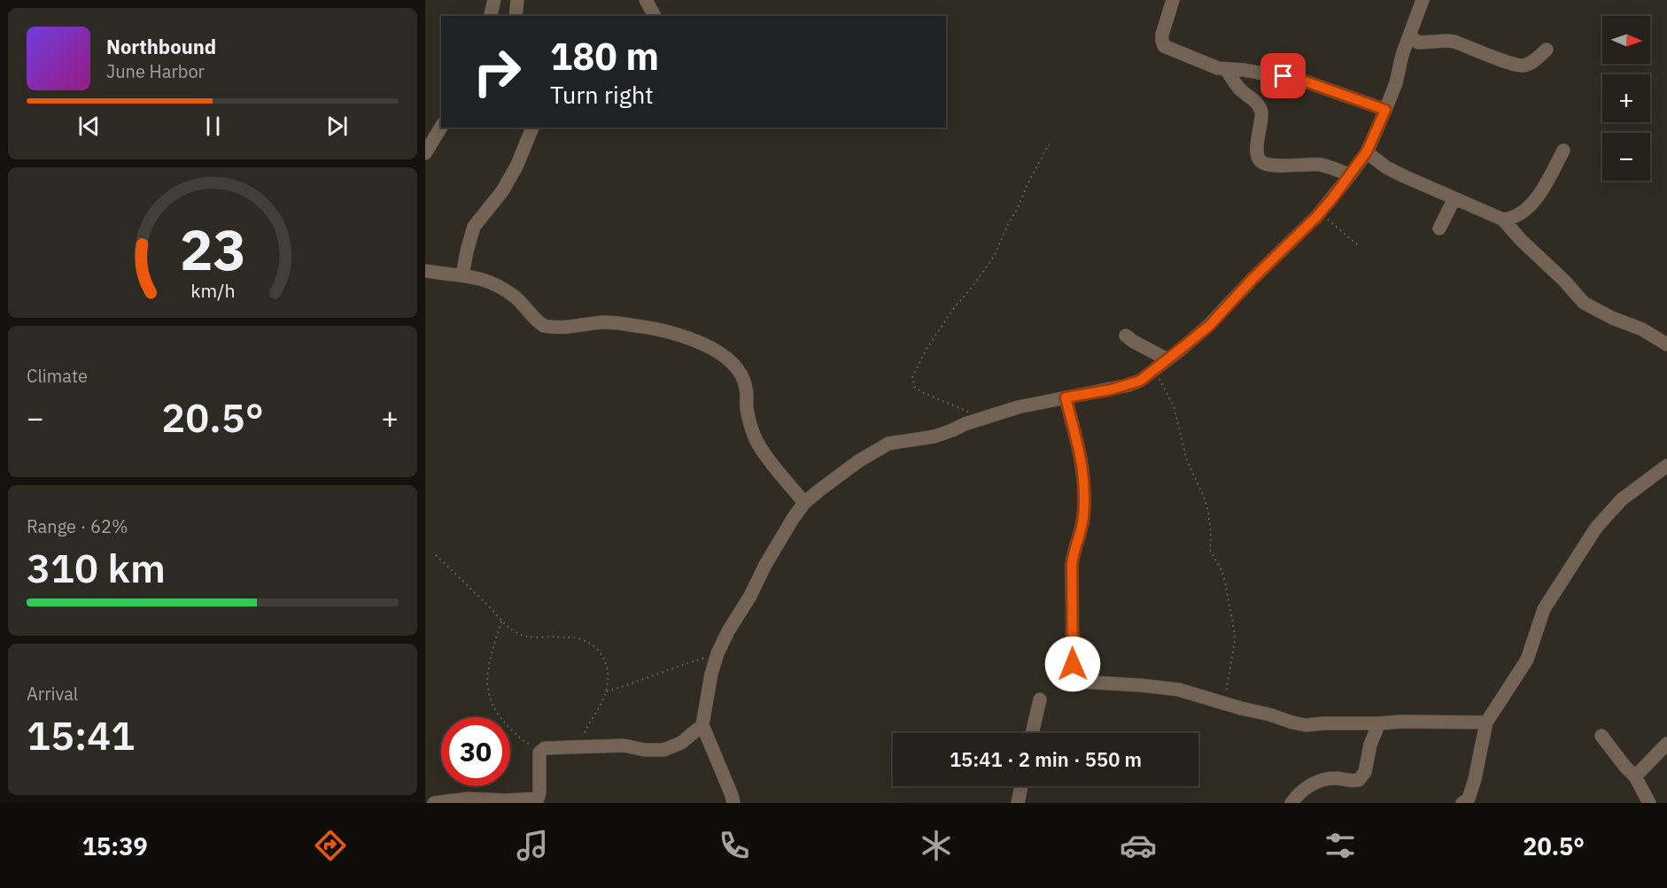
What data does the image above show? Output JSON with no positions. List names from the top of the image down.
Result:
{
  "north": "right",
  "page": {
    "map_buttons": ["+", "−"],
    "turn": ["180 m", "Turn right"],
    "song": ["Northbound", "June Harbor"],
    "tile": [
      "Climate",
      ["Range · 62%", "310 km"],
      ["Arrival", "15:41"]
    ],
    "heat": ["−", "20.5°", "+"],
    "limit": "30",
    "trip": "15:41 · 2 min · 550 m",
    "tabs": ["15:39", "20.5°"],
    "gauge": ["23", "km/h"]
  }
}
